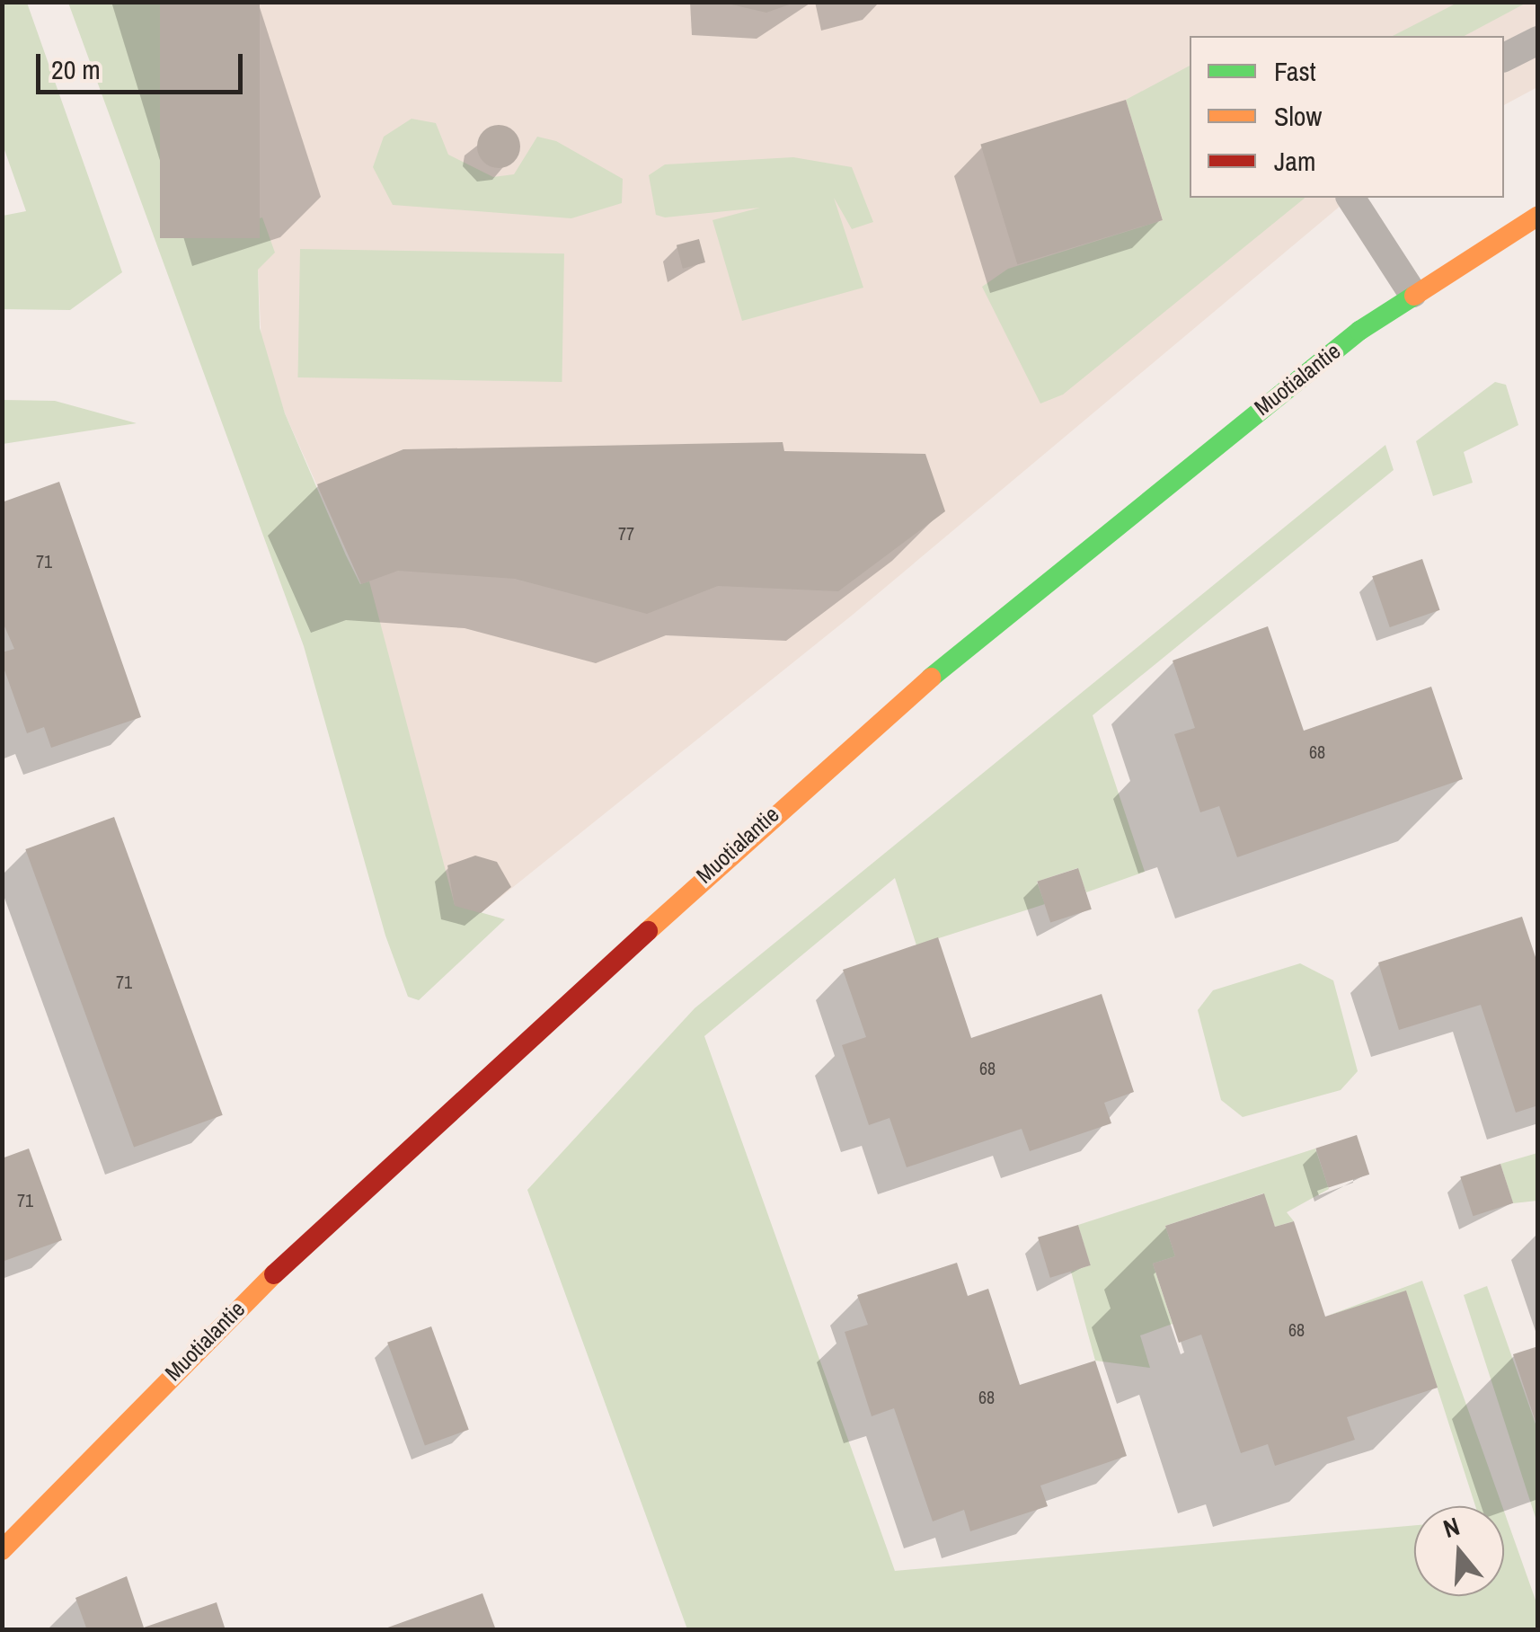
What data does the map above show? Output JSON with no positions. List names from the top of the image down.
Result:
{
  "streets": {
    "street": ["Muotialantie"]
  },
  "house_numbers": [
    "77",
    "71",
    "68",
    "71",
    "68",
    "71",
    "68",
    "68"
  ],
  "legend": ["Fast", "Slow", "Jam"],
  "scale_bar": "20 m",
  "north": "top"
}
